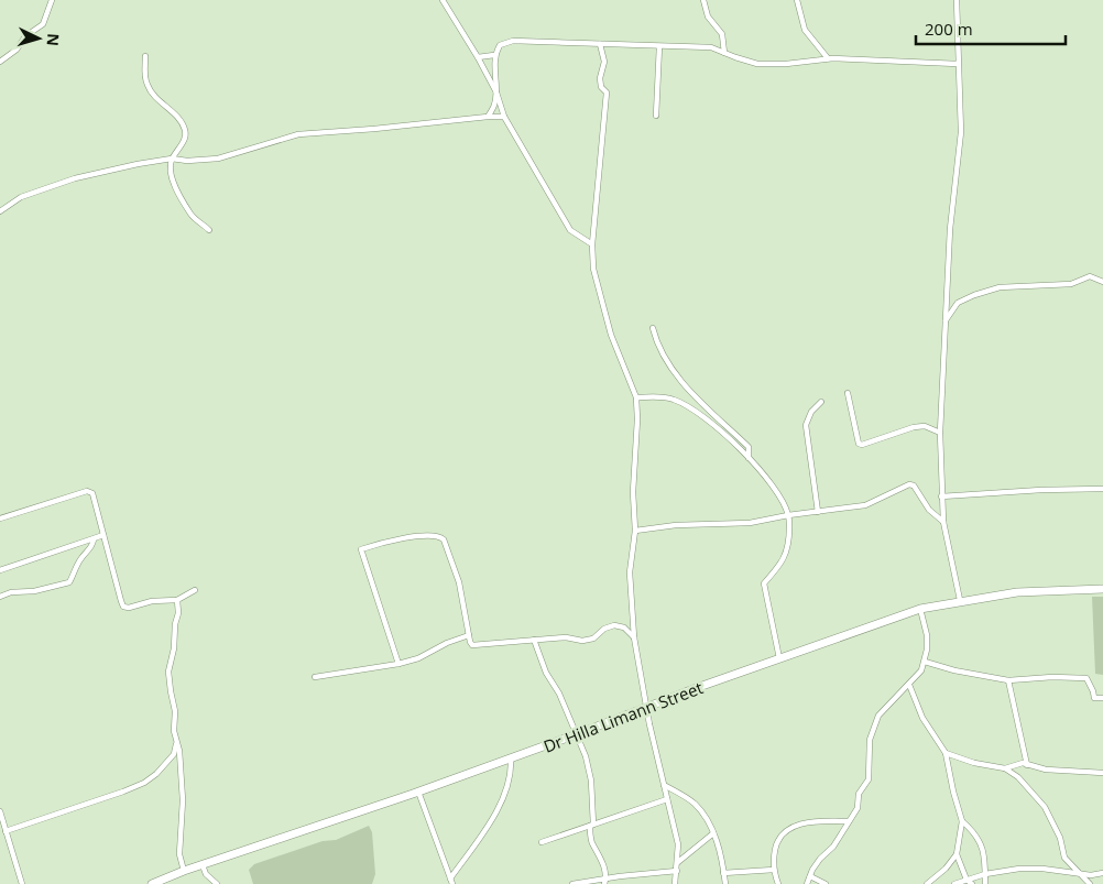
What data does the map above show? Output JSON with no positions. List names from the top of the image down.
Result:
{
  "streets": {
    "highway": ["Dr Hilla Limann Street"]
  },
  "scale_bar": "200 m",
  "north": "right"
}
